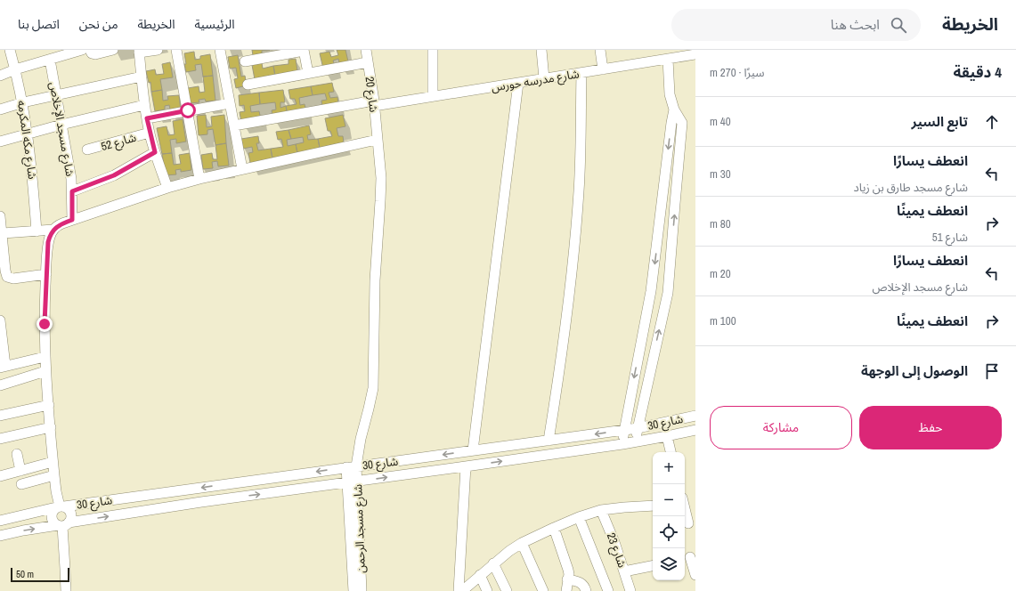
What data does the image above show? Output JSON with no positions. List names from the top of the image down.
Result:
{
  "streets": {
    "street": [
      "شارع مدرسه حورس",
      "شارع 20",
      "شارع مسجد الإخلاص",
      "شارع مكه المكرمه",
      "شارع 52",
      "شارع 30",
      "شارع مسجد الرحمن",
      "شارع 23"
    ]
  },
  "crossings": [
    ["شارع مدرسه حورس", "شارع 20"],
    ["شارع 20", "شارع 30"],
    ["شارع 20", "شارع مسجد الرحمن"],
    ["شارع 30", "شارع مسجد الرحمن"]
  ],
  "scale_bar": "50 m",
  "page": {
    "header": "الخريطة",
    "search": "ابحث هنا",
    "nav": [
      "الرئيسية",
      "الخريطة",
      "من نحن",
      "اتصل بنا"
    ],
    "heading": ["4 دقيقة", "سيرًا · 270 m"],
    "list": [
      ["تابع السير", "40 m"],
      ["انعطف يسارًا", "شارع مسجد طارق بن زياد", "30 m"],
      ["انعطف يمينًا", "شارع 51", "80 m"],
      ["انعطف يسارًا", "شارع مسجد الإخلاص", "20 m"],
      ["انعطف يمينًا", "100 m"],
      "الوصول إلى الوجهة"
    ],
    "buttons": ["حفظ", "مشاركة"],
    "map_buttons": ["+", "−"],
    "scale": "50 m"
  }
}
